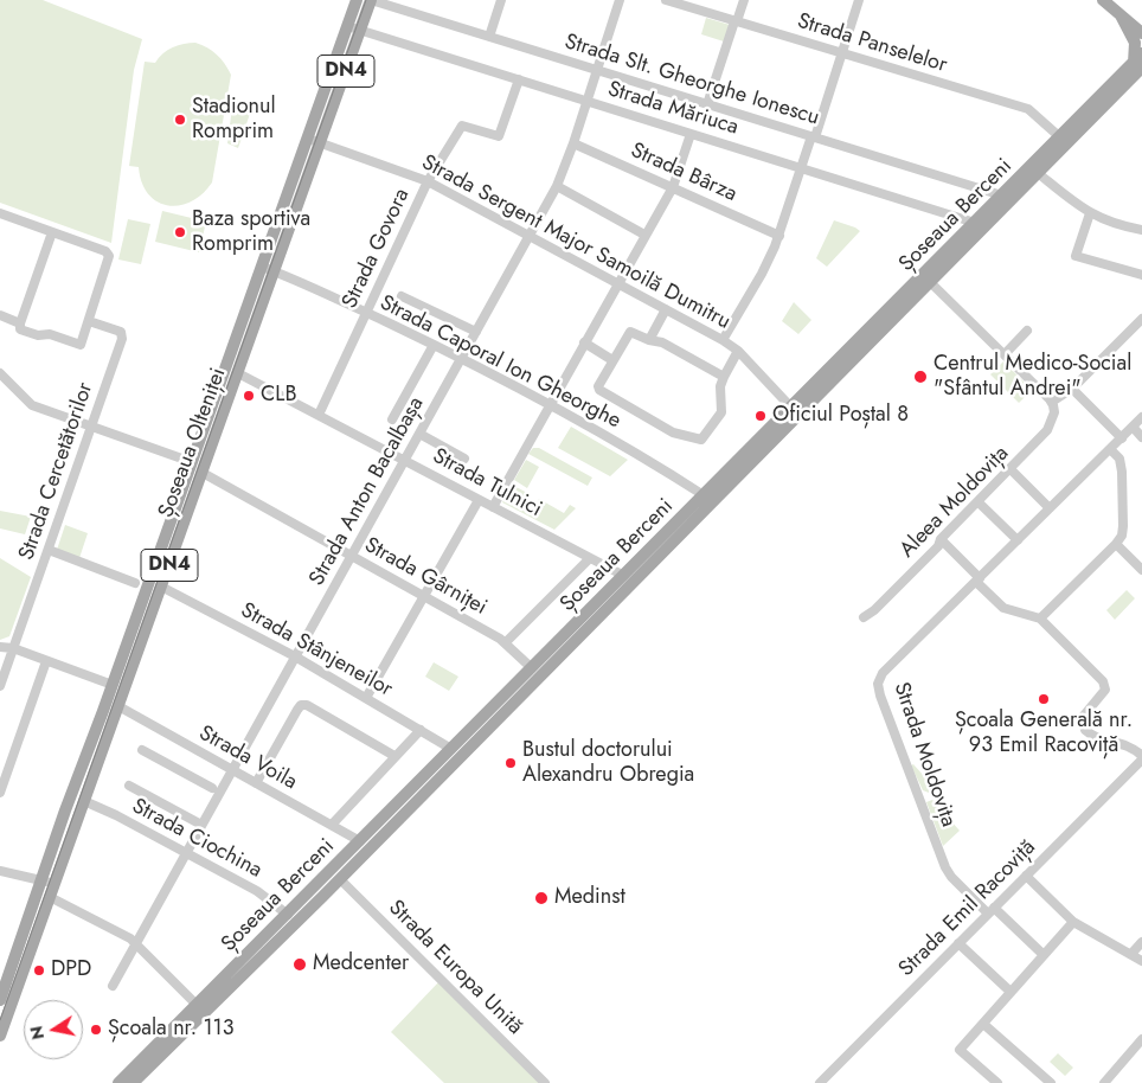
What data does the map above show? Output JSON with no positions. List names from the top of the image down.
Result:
{
  "streets": {
    "main road": ["DN4", "Șoseaua Berceni", "Șoseaua Olteniței"],
    "street": [
      "Strada Panselelor",
      "Strada Slt. Gheorghe Ionescu",
      "Strada Măriuca",
      "Strada Bârza",
      "Strada Sergent Major Samoilă Dumitru",
      "Strada Govora",
      "Strada Caporal Ion Gheorghe",
      "Strada Cercetătorilor",
      "Strada Tulnici",
      "Strada Anton Bacalbașa",
      "Aleea Moldovița",
      "Strada Gârniței",
      "Strada Stânjeneilor",
      "Strada Moldovița",
      "Strada Voila",
      "Strada Ciochina",
      "Strada Emil Racoviță",
      "Strada Europa Unită"
    ]
  },
  "crossings": [
    ["Strada Panselelor", "Șoseaua Berceni"],
    ["Strada Slt. Gheorghe Ionescu", "Șoseaua Berceni"],
    ["Strada Slt. Gheorghe Ionescu", "Șoseaua Olteniței"],
    ["Strada Slt. Gheorghe Ionescu", "Strada Anton Bacalbașa"],
    ["Strada Măriuca", "Șoseaua Berceni"],
    ["Strada Măriuca", "Strada Govora"],
    ["Strada Măriuca", "Șoseaua Olteniței"],
    ["Strada Măriuca", "Strada Anton Bacalbașa"],
    ["Strada Bârza", "Strada Anton Bacalbașa"],
    ["Șoseaua Berceni", "Strada Sergent Major Samoilă Dumitru"],
    ["Șoseaua Berceni", "Strada Caporal Ion Gheorghe"],
    ["Șoseaua Berceni", "Strada Tulnici"],
    ["Șoseaua Berceni", "Strada Gârniței"],
    ["Șoseaua Berceni", "Strada Stânjeneilor"],
    ["Șoseaua Berceni", "Strada Voila"],
    ["Șoseaua Berceni", "Strada Ciochina"],
    ["Șoseaua Berceni", "Strada Europa Unită"],
    ["Strada Sergent Major Samoilă Dumitru", "Strada Govora"],
    ["Strada Sergent Major Samoilă Dumitru", "Șoseaua Olteniței"],
    ["Strada Sergent Major Samoilă Dumitru", "Strada Anton Bacalbașa"],
    ["Strada Govora", "Strada Caporal Ion Gheorghe"],
    ["Strada Govora", "Strada Tulnici"],
    ["Strada Caporal Ion Gheorghe", "Șoseaua Olteniței"],
    ["Strada Caporal Ion Gheorghe", "Strada Anton Bacalbașa"],
    ["Șoseaua Olteniței", "Strada Tulnici"],
    ["Șoseaua Olteniței", "Strada Gârniței"],
    ["Șoseaua Olteniței", "Strada Stânjeneilor"],
    ["Șoseaua Olteniței", "Strada Voila"],
    ["Șoseaua Olteniței", "Strada Ciochina"],
    ["Strada Tulnici", "Strada Anton Bacalbașa"],
    ["Strada Anton Bacalbașa", "Strada Gârniței"],
    ["Strada Anton Bacalbașa", "Strada Stânjeneilor"],
    ["Strada Anton Bacalbașa", "Strada Voila"],
    ["Strada Anton Bacalbașa", "Strada Ciochina"],
    ["Strada Moldovița", "Strada Emil Racoviță"]
  ],
  "places": [
    "Stadionul Romprim",
    "Baza sportiva Romprim",
    "Centrul Medico-Social \"Sfântul Andrei\"",
    "CLB",
    "Oficiul Poștal 8",
    "Școala Generală nr. 93 Emil Racoviță",
    "Bustul doctorului Alexandru Obregia",
    "Medinst",
    "Medcenter",
    "DPD",
    "Școala nr. 113"
  ],
  "north": "left"
}
